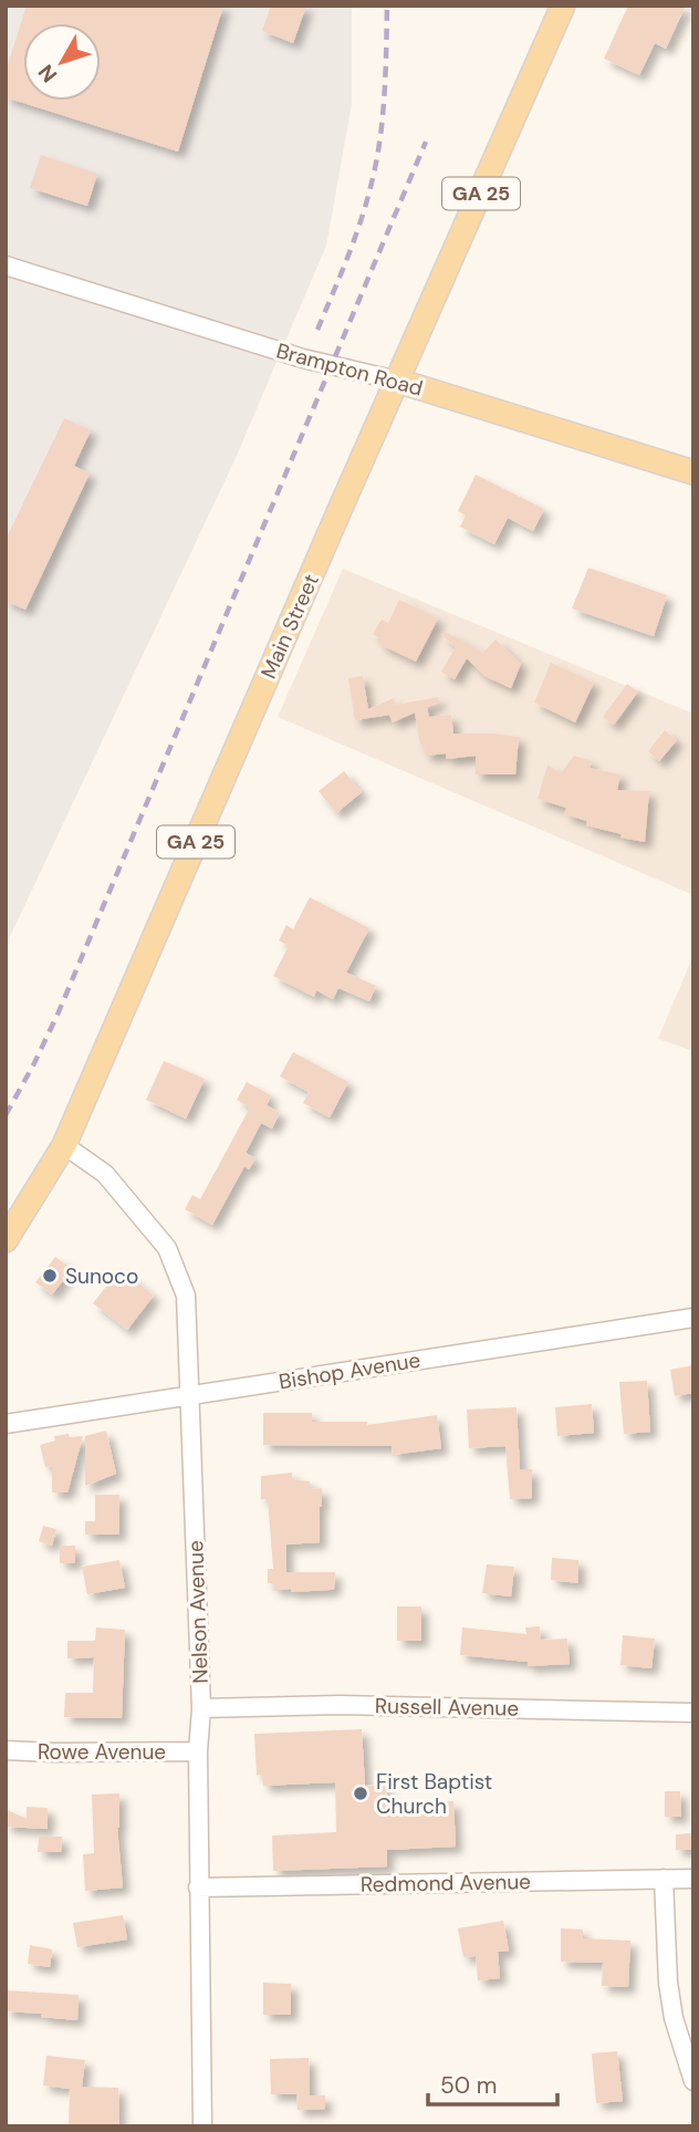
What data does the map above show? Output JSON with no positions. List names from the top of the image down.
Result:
{
  "streets": {
    "main road": ["GA 25", "Brampton Road", "Main Street"],
    "street": [
      "Bishop Avenue",
      "Nelson Avenue",
      "Russell Avenue",
      "Rowe Avenue",
      "Redmond Avenue"
    ]
  },
  "crossings": [
    ["Brampton Road", "Main Street"],
    ["Main Street", "Nelson Avenue"],
    ["Bishop Avenue", "Nelson Avenue"],
    ["Nelson Avenue", "Russell Avenue"],
    ["Nelson Avenue", "Rowe Avenue"],
    ["Nelson Avenue", "Redmond Avenue"]
  ],
  "places": ["Sunoco", "First Baptist Church"],
  "scale_bar": "50 m",
  "north": "bottom left"
}
